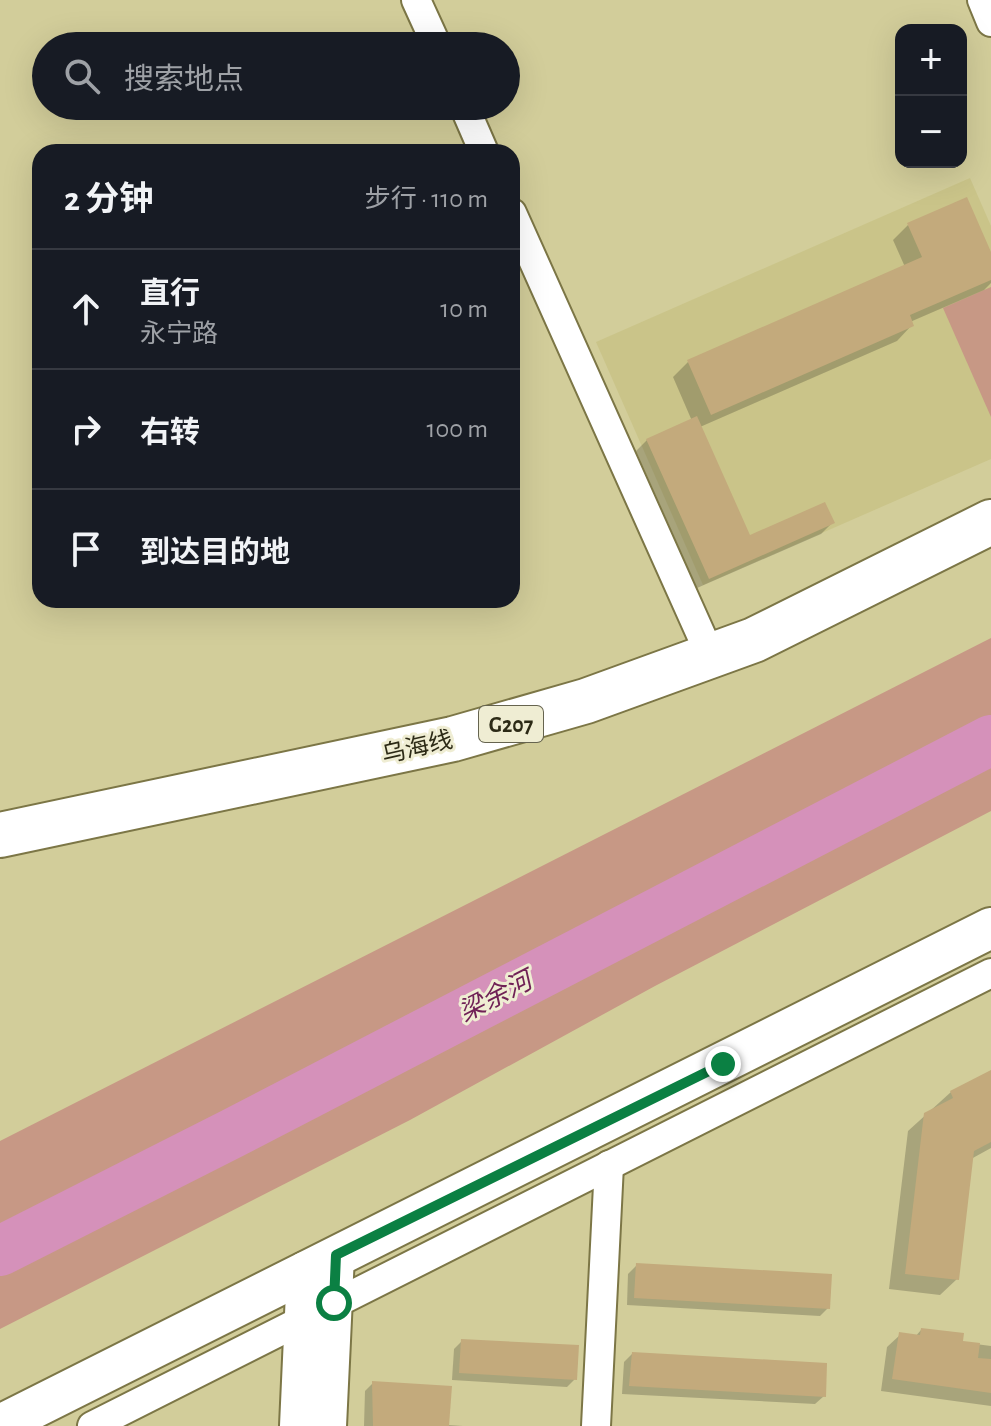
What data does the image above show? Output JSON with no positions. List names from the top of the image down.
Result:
{
  "streets": {
    "highway": ["G207", "乌海线"]
  },
  "water": ["梁余河"],
  "page": {
    "map_buttons": ["+", "−"],
    "search": "搜索地点",
    "heading": ["2 分钟", "步行 · 110 m"],
    "list": [
      ["直行", "永宁路", "10 m"],
      ["右转", "100 m"],
      "到达目的地"
    ]
  }
}
